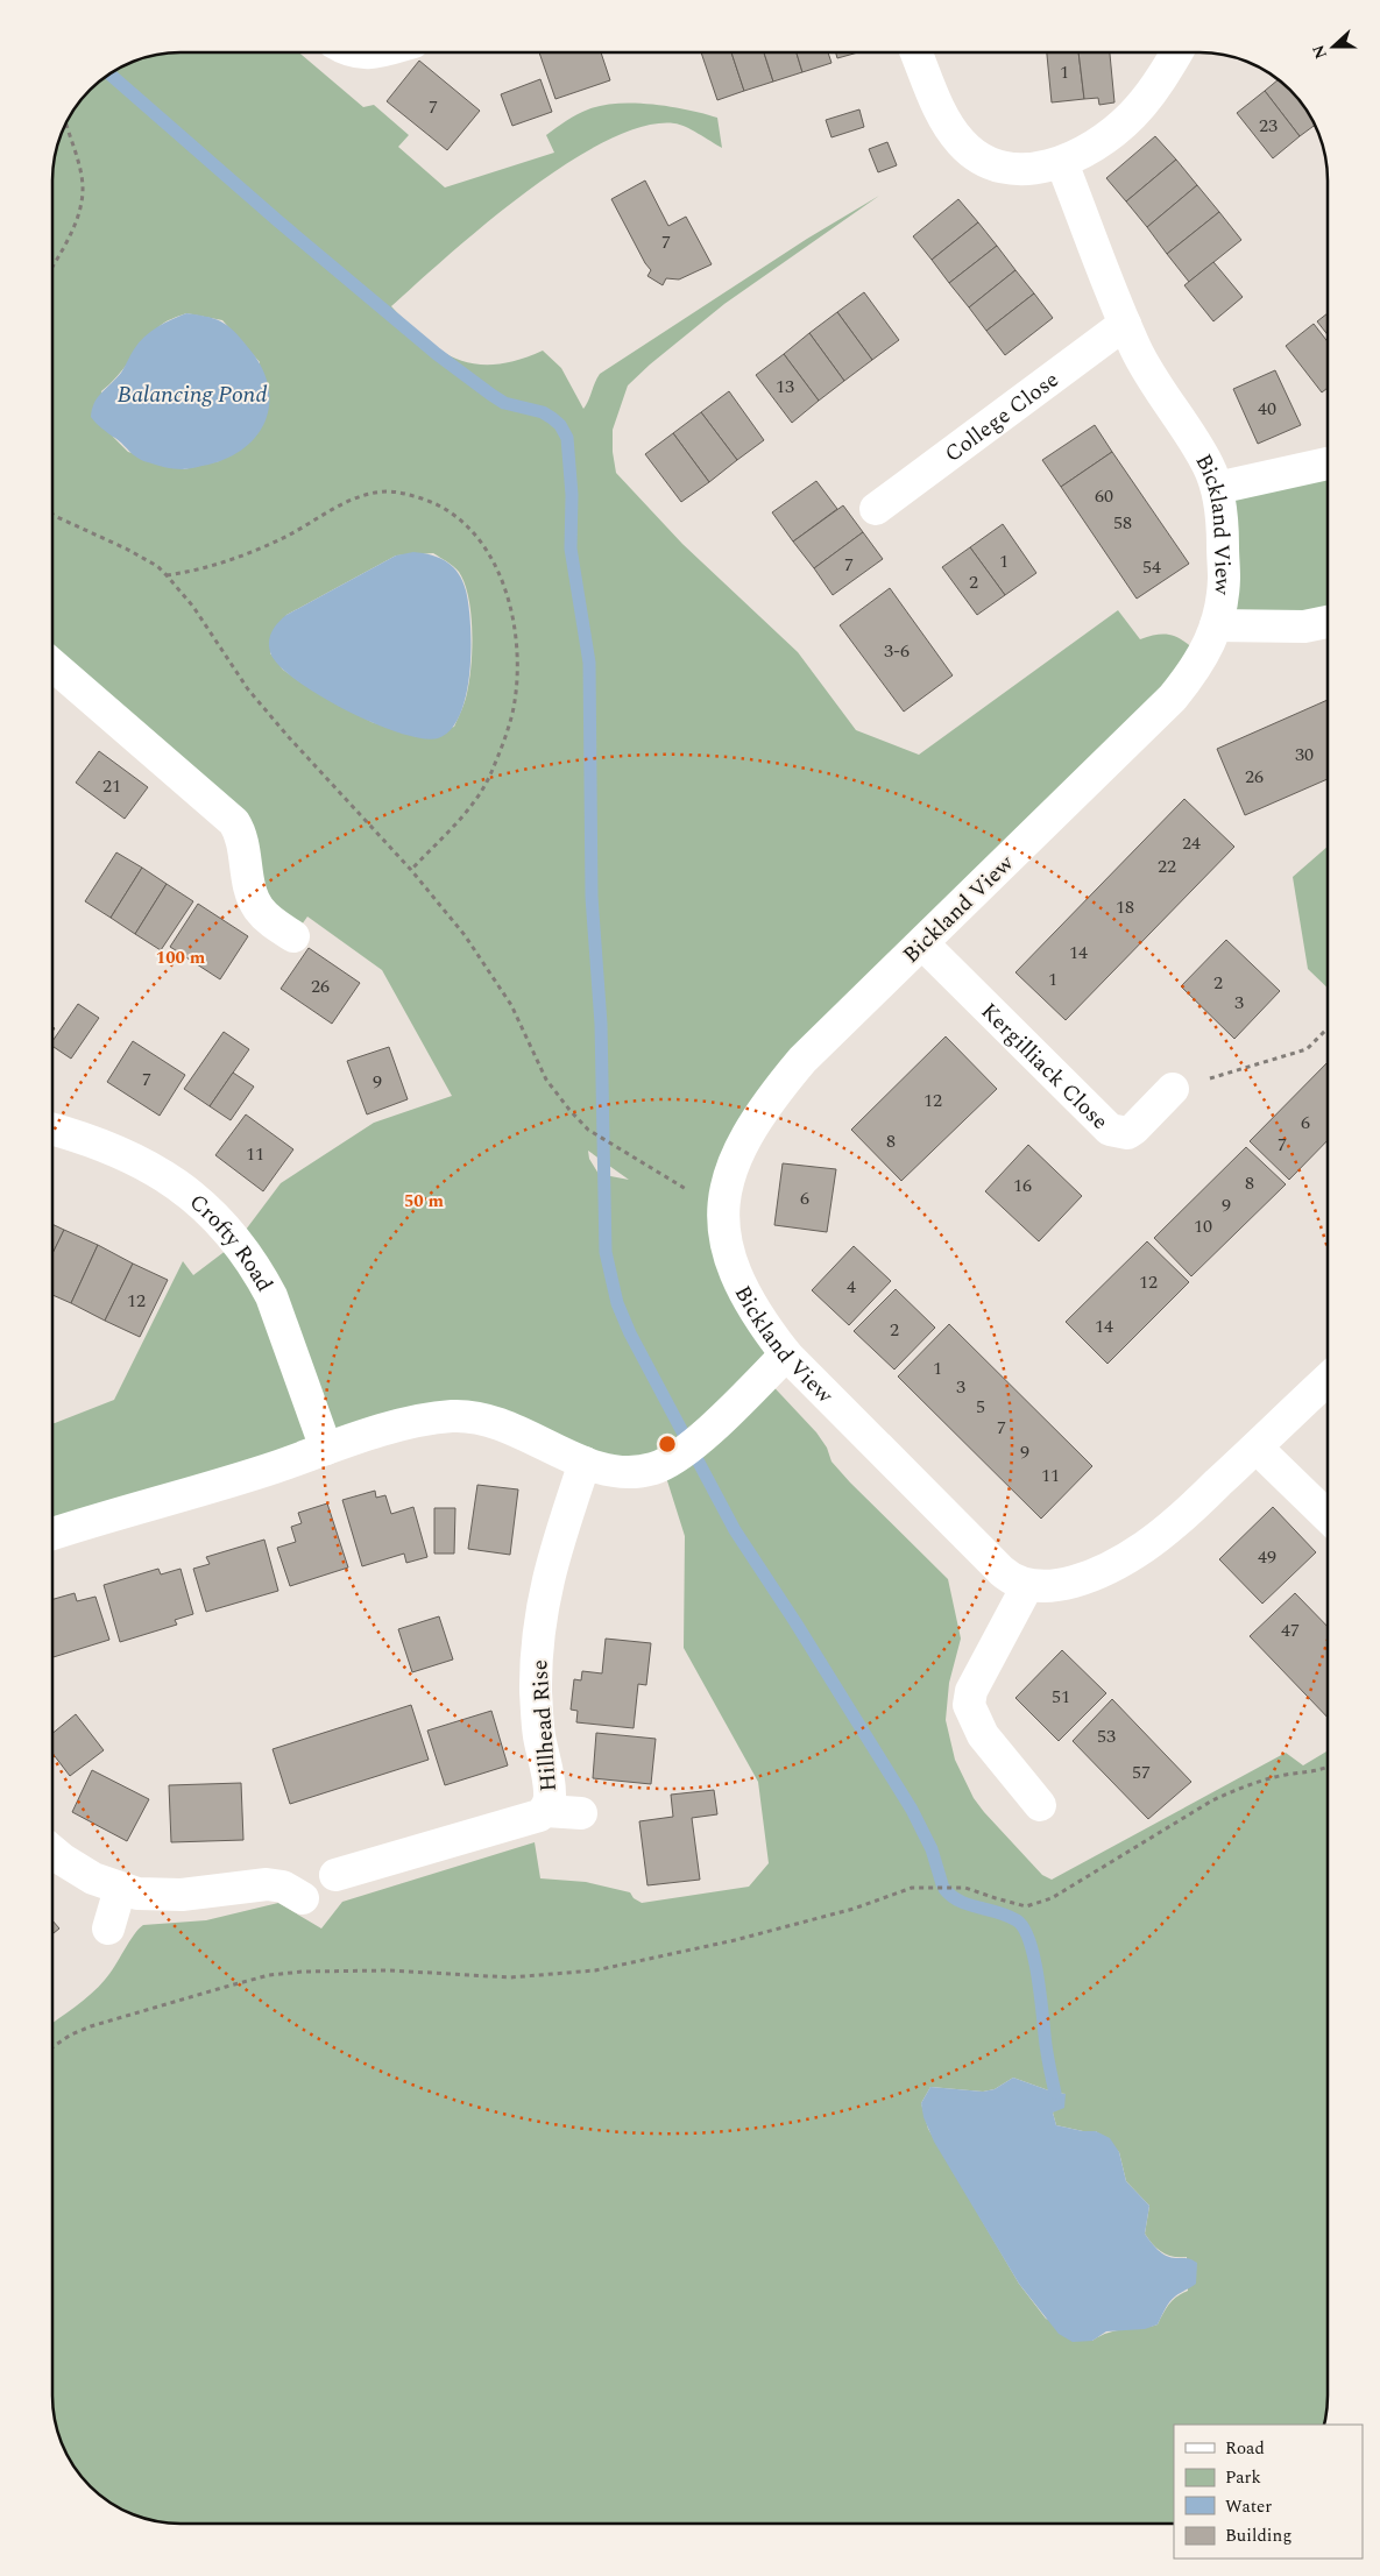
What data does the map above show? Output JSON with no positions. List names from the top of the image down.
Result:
{
  "streets": {
    "street": [
      "College Close",
      "Bickland View",
      "Kergilliack Close",
      "Crofty Road",
      "Hillhead Rise"
    ]
  },
  "crossings": [
    ["College Close", "Bickland View"],
    ["Bickland View", "Kergilliack Close"]
  ],
  "water": ["Balancing Pond"],
  "house_numbers": [
    "1",
    "7",
    "23",
    "7",
    "13",
    "40",
    "60",
    "58",
    "1",
    "7",
    "54",
    "2",
    "3-6",
    "30",
    "26",
    "21",
    "24",
    "22",
    "18",
    "14",
    "1",
    "2",
    "26",
    "3",
    "7",
    "9",
    "12",
    "6",
    "8",
    "7",
    "11",
    "8",
    "16",
    "6",
    "9",
    "10",
    "12",
    "4",
    "12",
    "14",
    "2",
    "1",
    "3",
    "5",
    "7",
    "9",
    "11",
    "49",
    "47",
    "51",
    "53",
    "57"
  ],
  "legend": [
    "Road",
    "Park",
    "Water",
    "Building"
  ],
  "north": "left",
  "rings": ["100 m", "50 m"]
}
